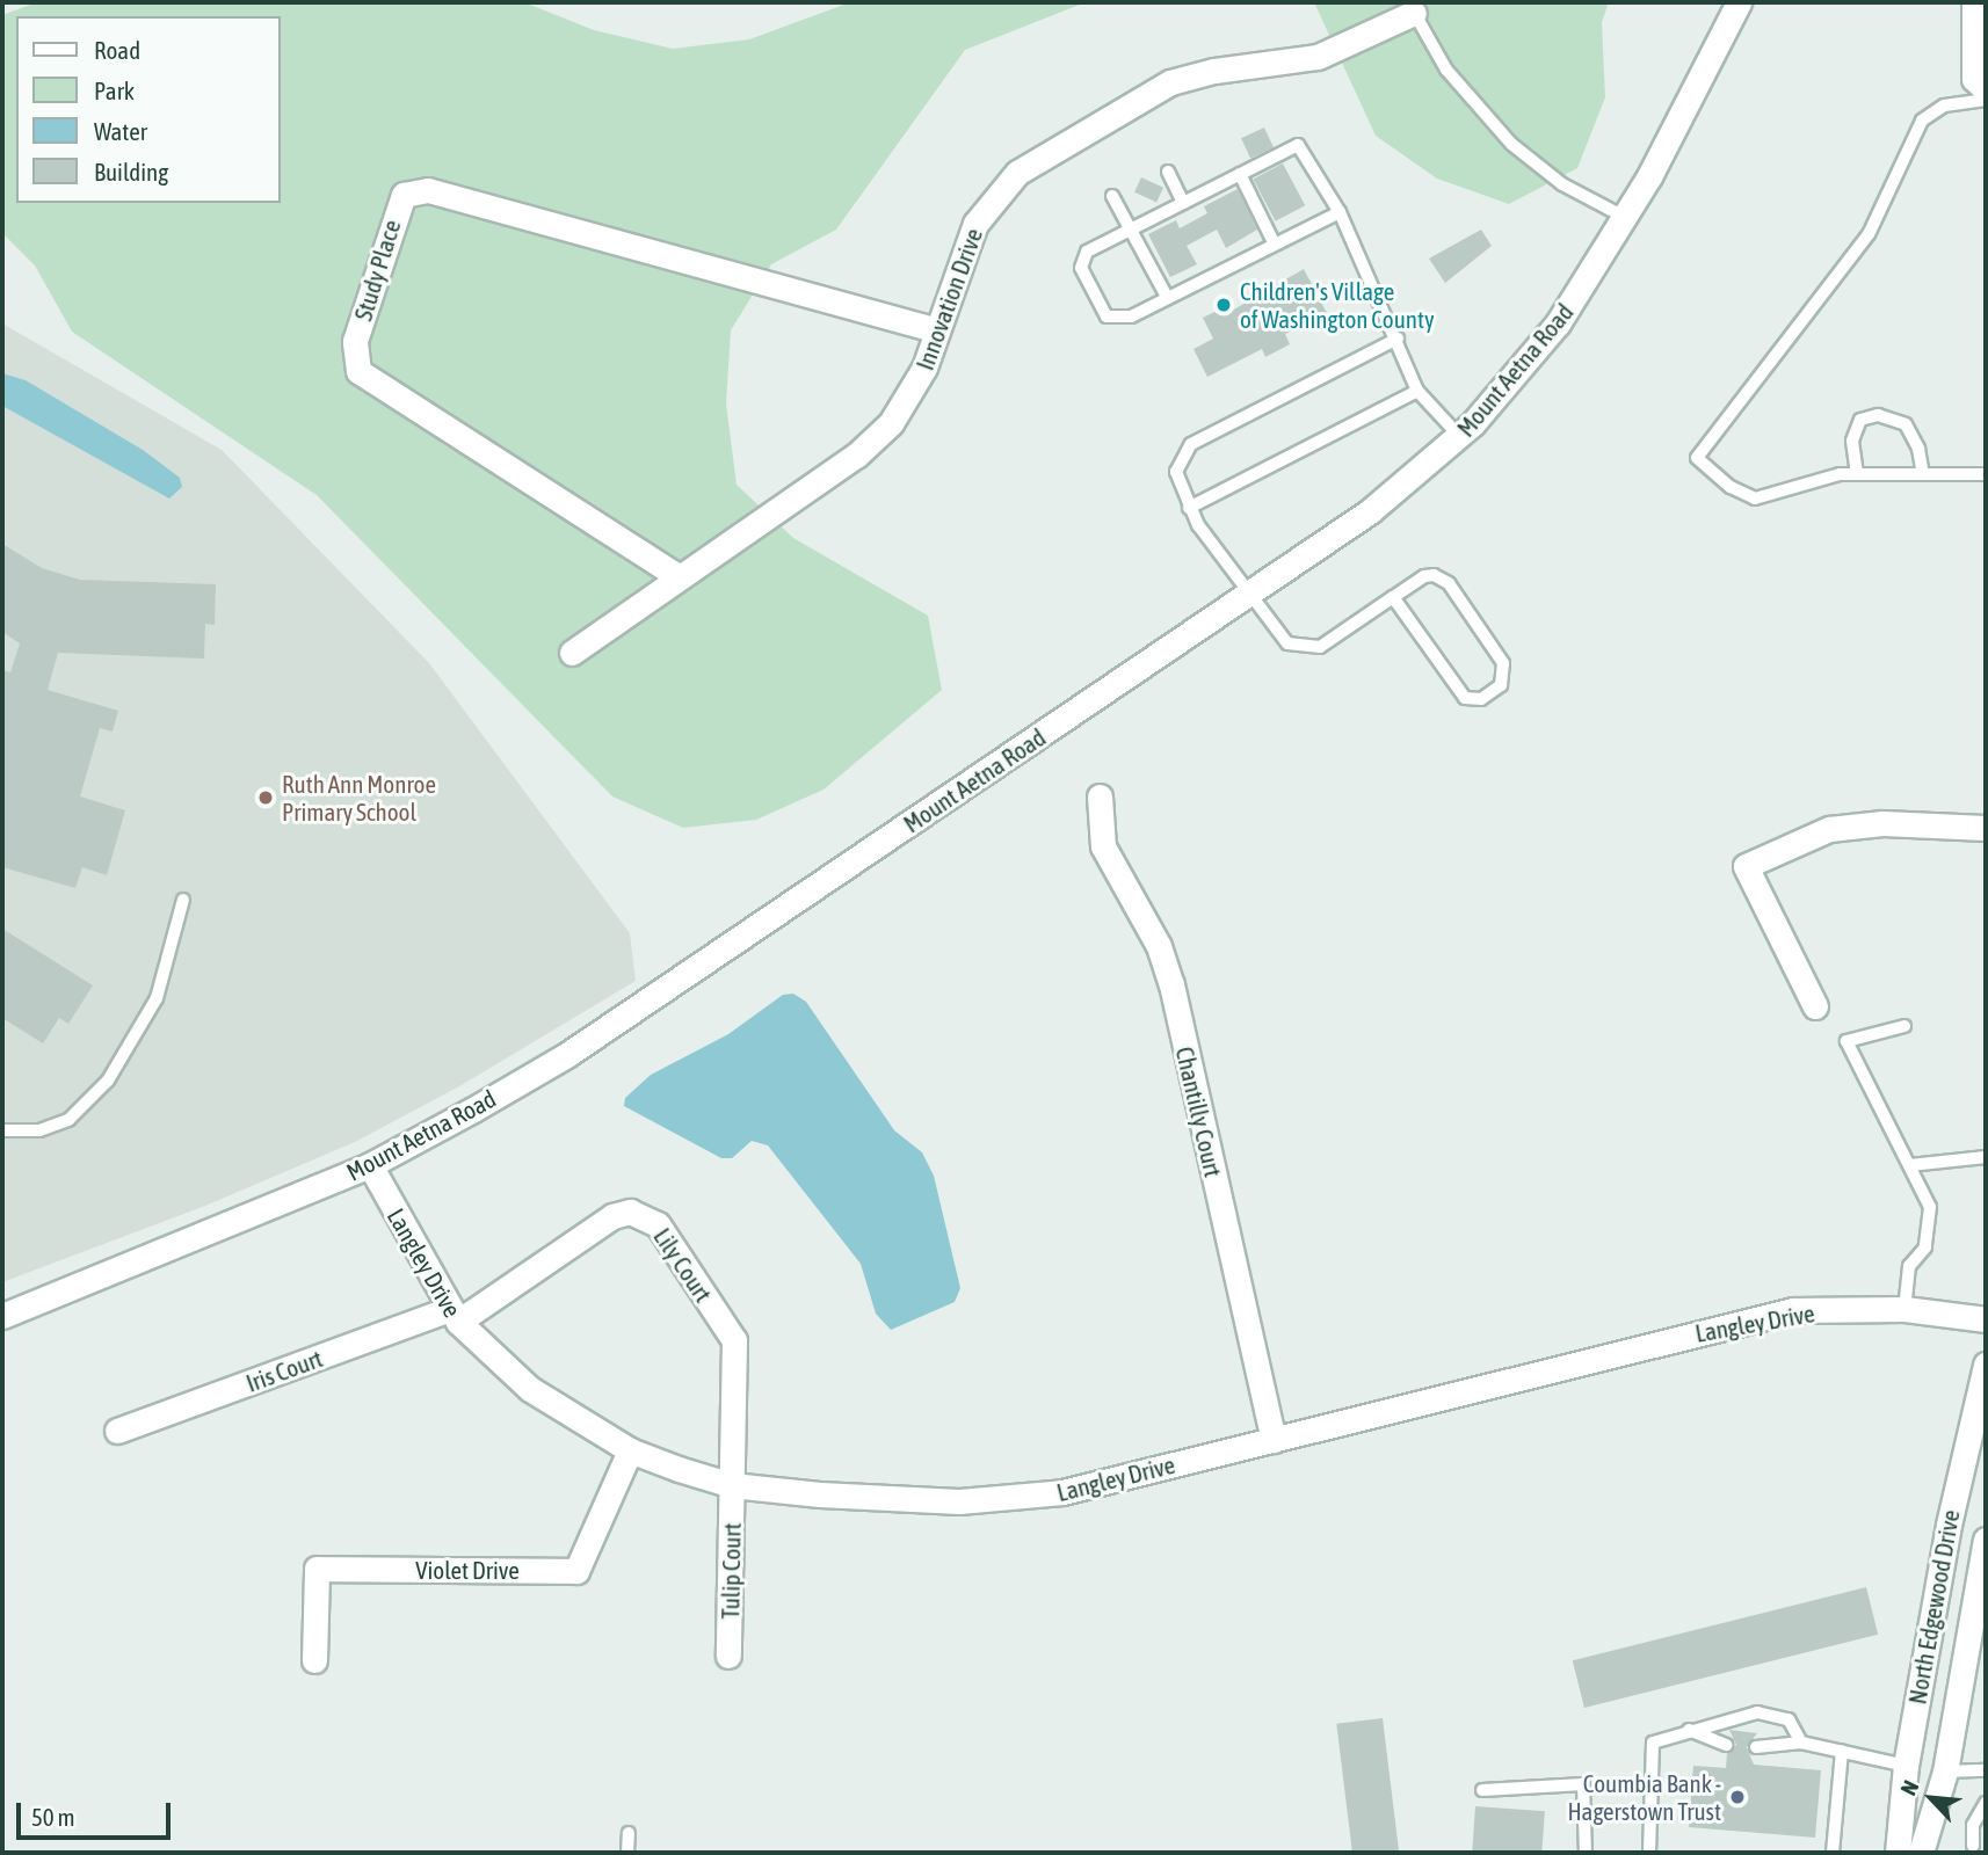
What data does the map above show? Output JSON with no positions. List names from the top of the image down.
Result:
{
  "streets": {
    "street": [
      "Study Place",
      "Innovation Drive",
      "Mount Aetna Road",
      "Chantilly Court",
      "Langley Drive",
      "Lily Court",
      "Iris Court",
      "Violet Drive",
      "Tulip Court",
      "North Edgewood Drive"
    ]
  },
  "crossings": [
    ["Study Place", "Innovation Drive"],
    ["Mount Aetna Road", "Langley Drive"],
    ["Chantilly Court", "Langley Drive"],
    ["Langley Drive", "Lily Court"],
    ["Langley Drive", "Iris Court"],
    ["Langley Drive", "Violet Drive"],
    ["Langley Drive", "Tulip Court"],
    ["Lily Court", "Iris Court"],
    ["Lily Court", "Tulip Court"]
  ],
  "places": ["Children's Village of Washington County", "Ruth Ann Monroe Primary School", "Coumbia Bank - Hagerstown Trust"],
  "legend": [
    "Road",
    "Park",
    "Water",
    "Building"
  ],
  "scale_bar": "50 m",
  "north": "top left"
}
